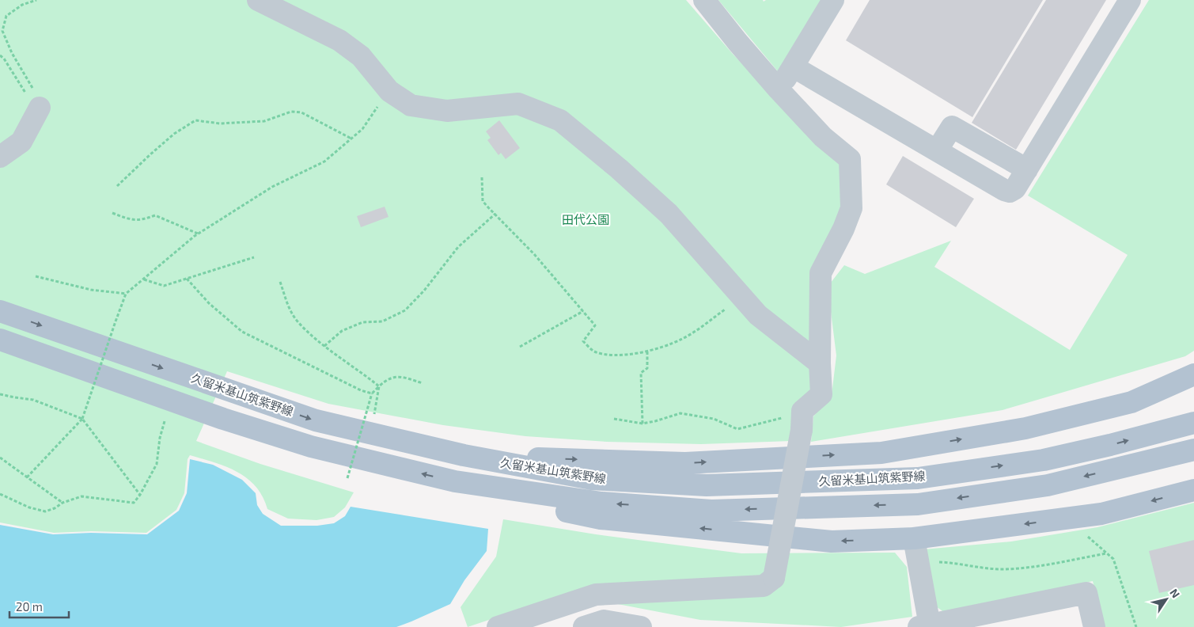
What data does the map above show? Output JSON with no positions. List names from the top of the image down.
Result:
{
  "streets": {
    "main road": ["久留米基山筑紫野線"]
  },
  "parks": ["田代公園"],
  "scale_bar": "20 m",
  "north": "top right"
}
